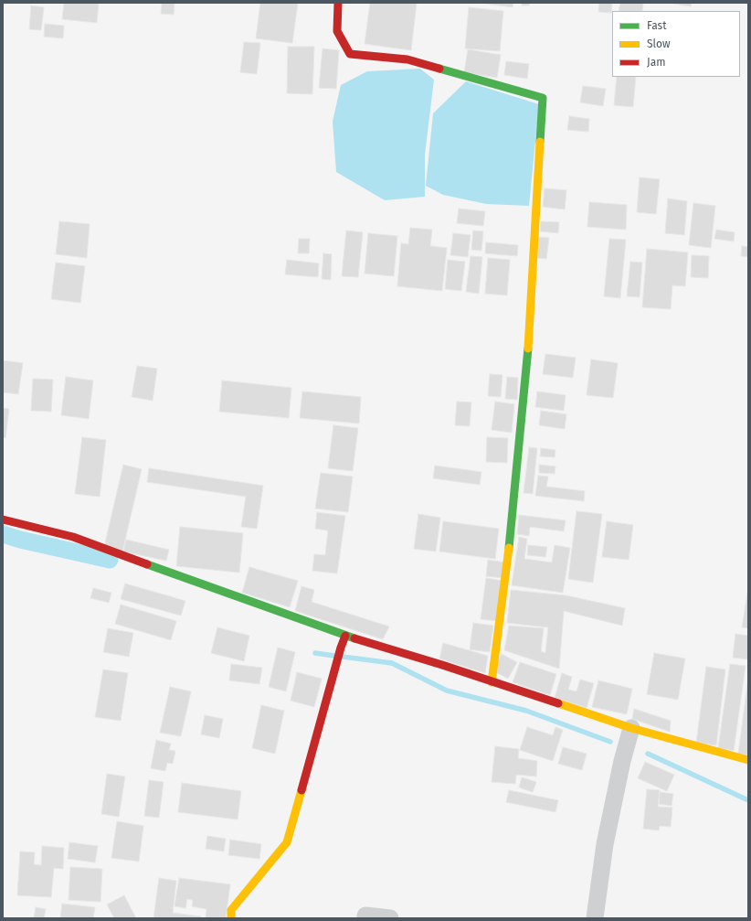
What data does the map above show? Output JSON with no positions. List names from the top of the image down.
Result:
{
  "legend": ["Fast", "Slow", "Jam"]
}
